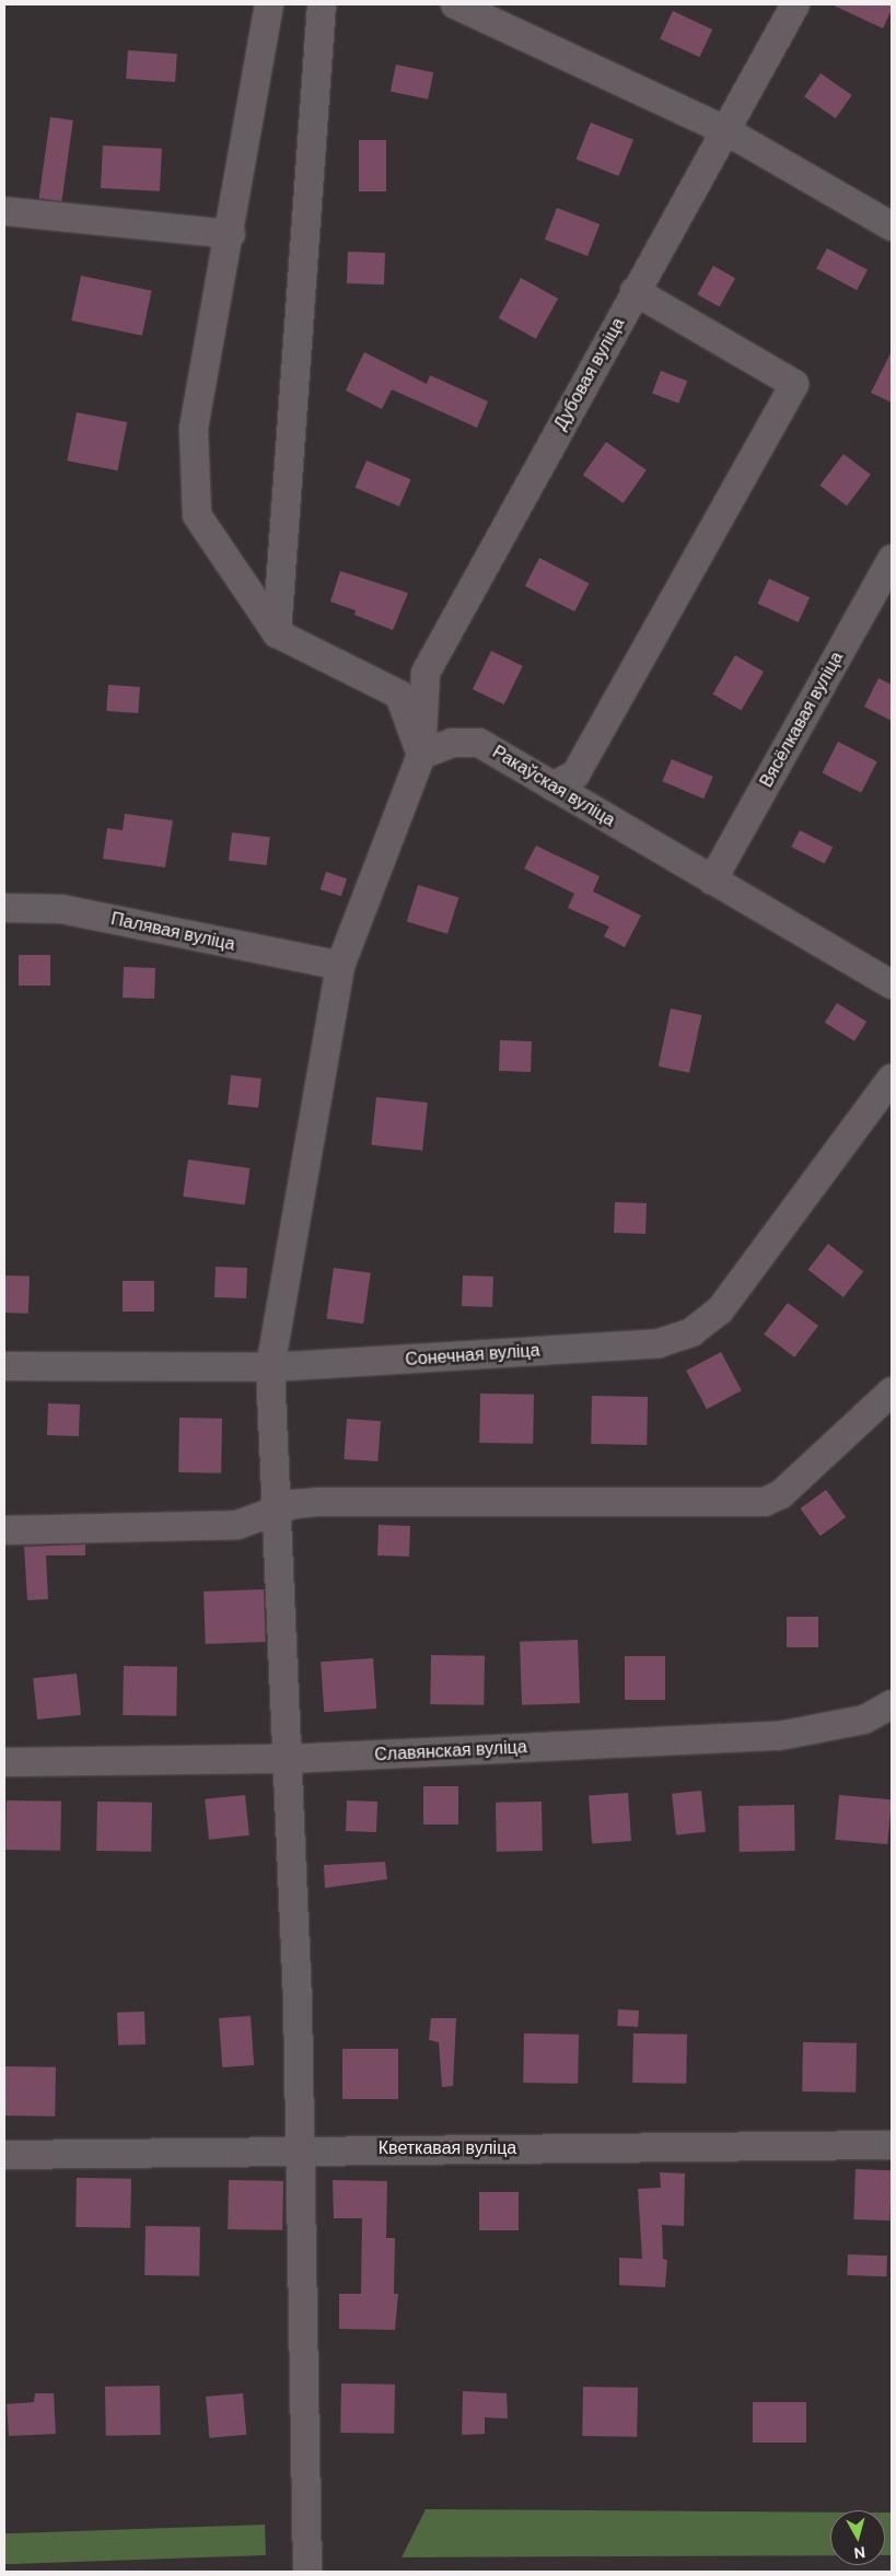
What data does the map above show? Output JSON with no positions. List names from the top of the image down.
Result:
{
  "streets": {
    "street": [
      "Дубовая вуліца",
      "Вясёлкавая вуліца",
      "Ракаўская вуліца",
      "Палявая вуліца",
      "Сонечная вуліца",
      "Славянская вуліца",
      "Кветкавая вуліца"
    ]
  },
  "crossings": [
    ["Дубовая вуліца", "Ракаўская вуліца"],
    ["Дубовая вуліца", "Палявая вуліца"],
    ["Дубовая вуліца", "Сонечная вуліца"],
    ["Дубовая вуліца", "Славянская вуліца"],
    ["Дубовая вуліца", "Кветкавая вуліца"],
    ["Вясёлкавая вуліца", "Ракаўская вуліца"]
  ],
  "north": "bottom"
}
